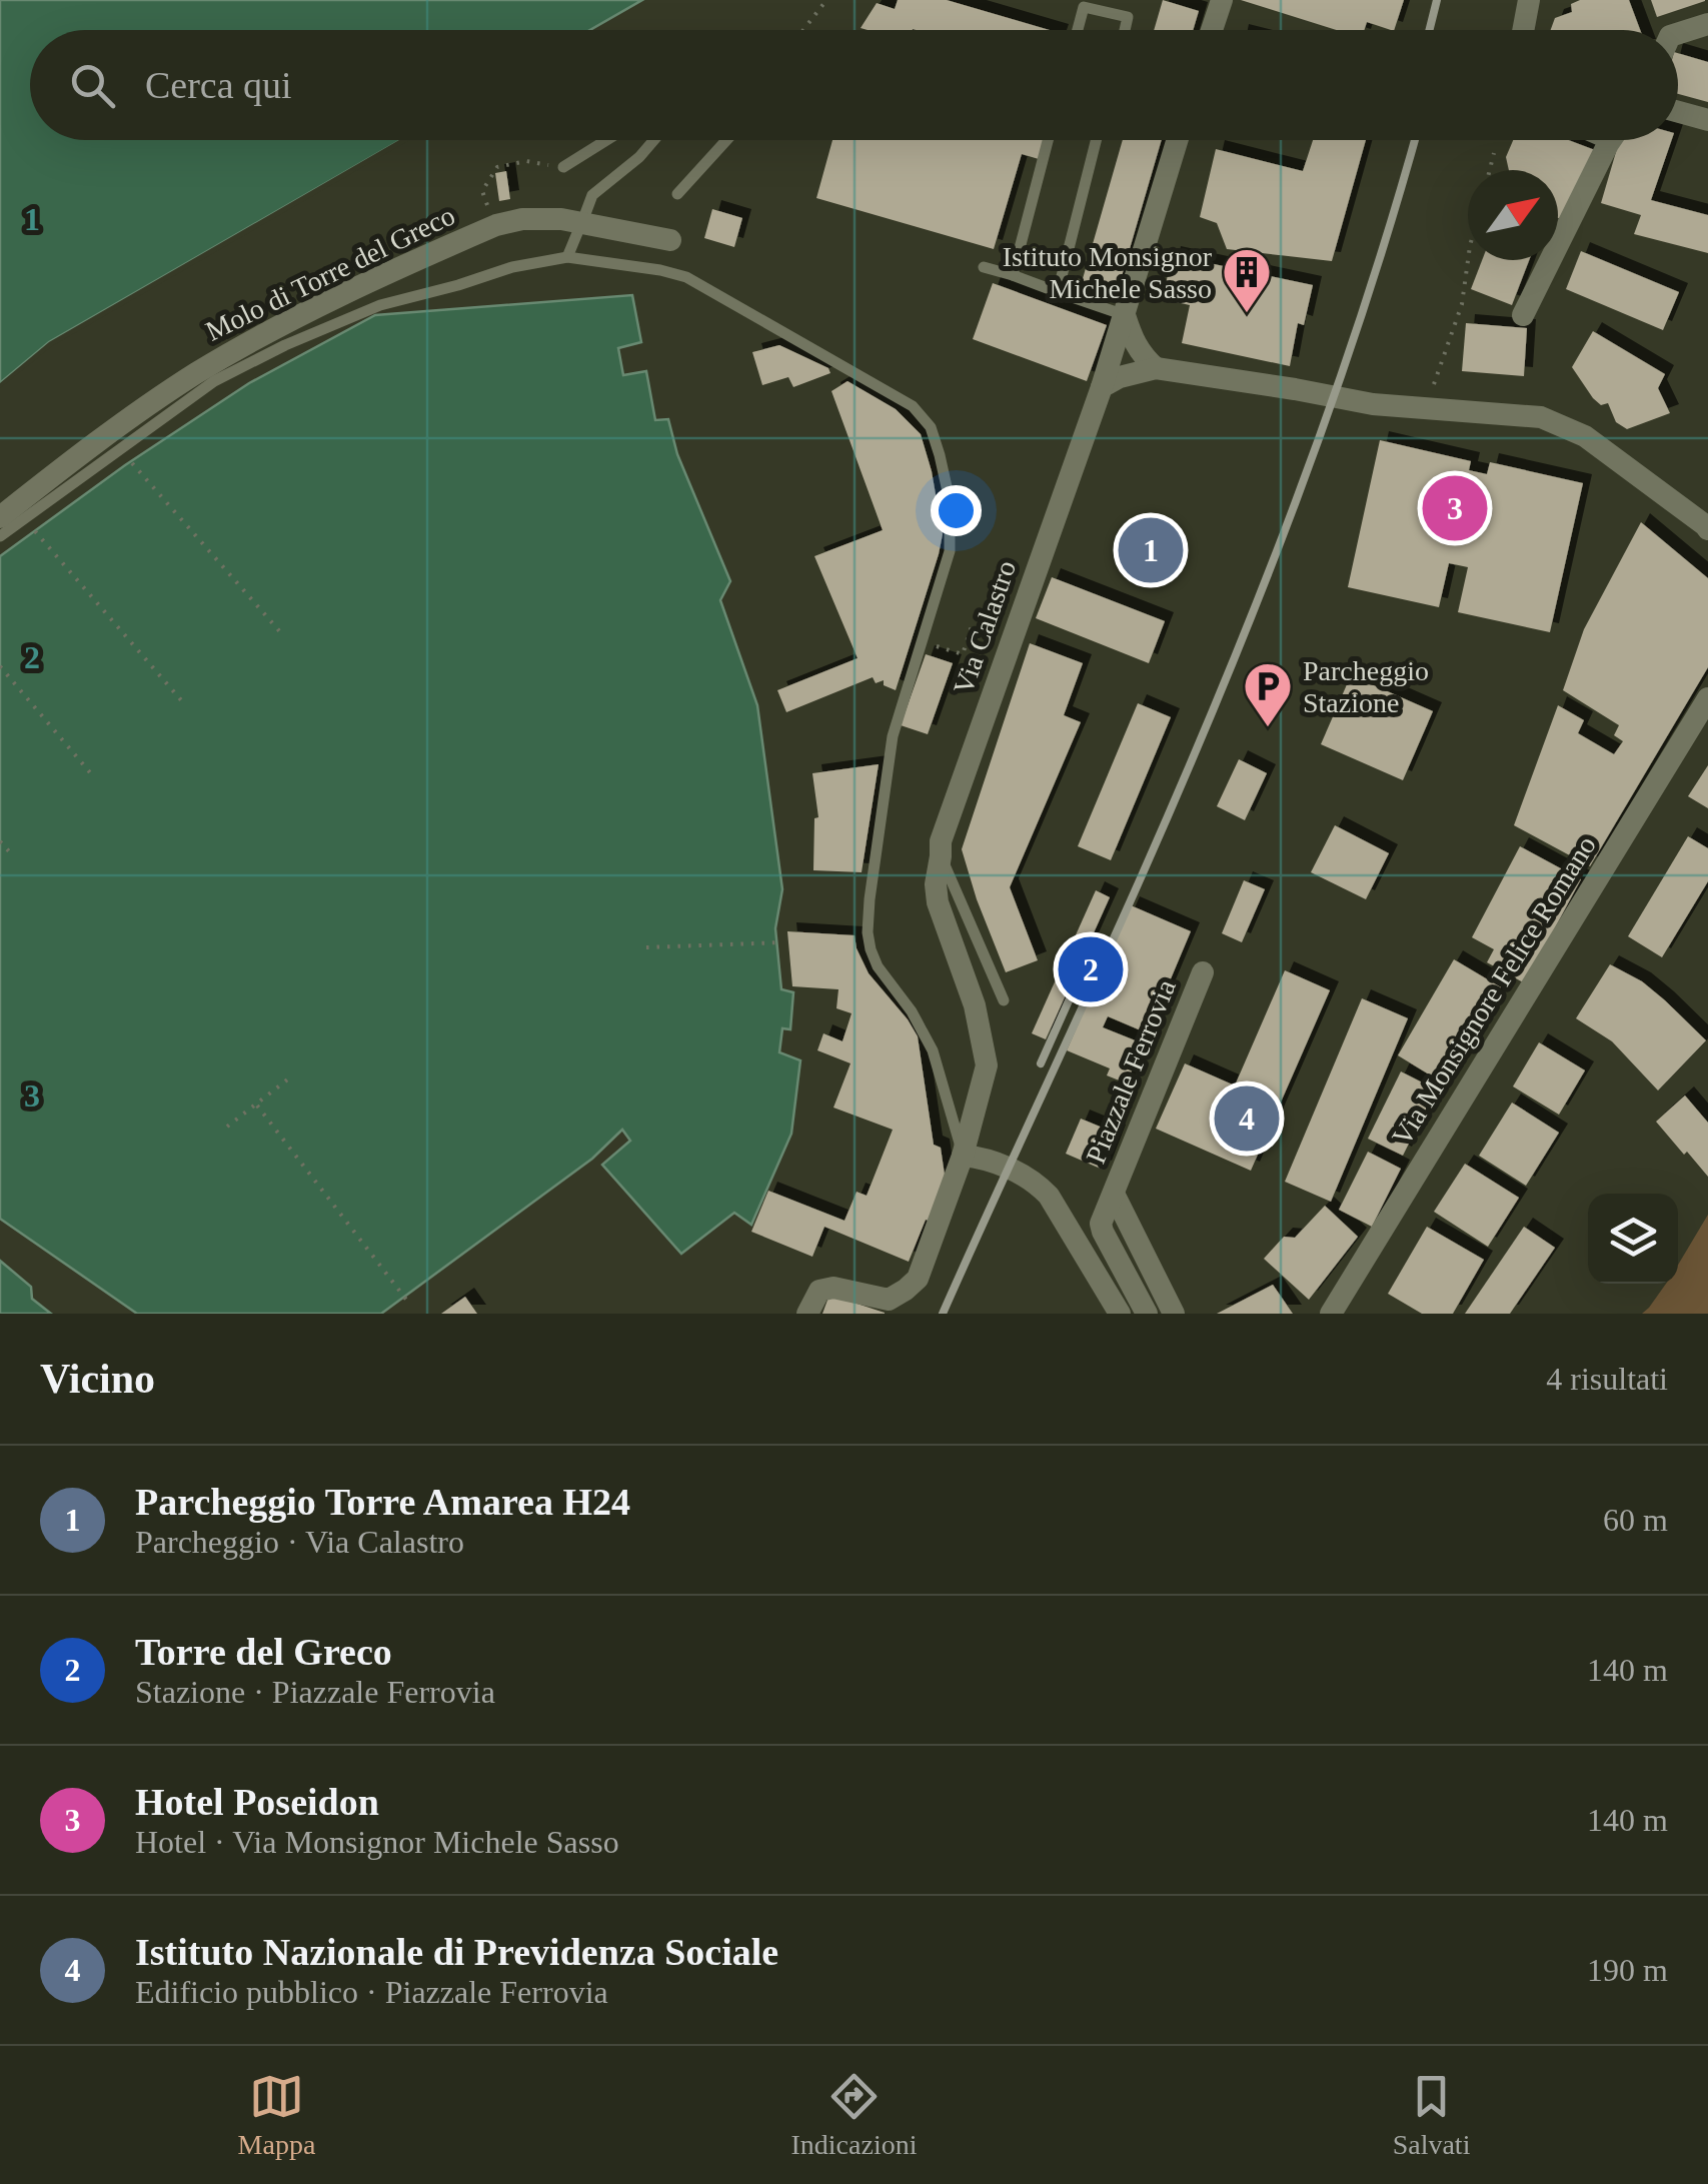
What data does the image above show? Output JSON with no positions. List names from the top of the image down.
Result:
{
  "streets": {
    "street": [
      "Molo di Torre del Greco",
      "Via Calastro",
      "Via Monsignore Felice Romano",
      "Piazzale Ferrovia"
    ]
  },
  "places": {
    "building": ["Istituto Monsignor Michele Sasso"],
    "parking": ["Parcheggio Stazione"]
  },
  "north": "top right",
  "page": {
    "search": "Cerca qui",
    "pins": [
      "3",
      "1",
      "2",
      "4"
    ],
    "heading": ["Vicino", "4 risultati"],
    "list": [
      {
        "mark": "1",
        "name": "Parcheggio Torre Amarea H24",
        "note": "Parcheggio · Via Calastro",
        "value": "60 m"
      },
      {
        "mark": "2",
        "name": "Torre del Greco",
        "note": "Stazione · Piazzale Ferrovia",
        "value": "140 m"
      },
      {
        "mark": "3",
        "name": "Hotel Poseidon",
        "note": "Hotel · Via Monsignor Michele Sasso",
        "value": "140 m"
      },
      {
        "mark": "4",
        "name": "Istituto Nazionale di Previdenza Sociale",
        "note": "Edificio pubblico · Piazzale Ferrovia",
        "value": "190 m"
      }
    ],
    "nav": ["Mappa", "Indicazioni", "Salvati"]
  },
  "grid": {
    "rows": ["1", "2", "3"]
  }
}
